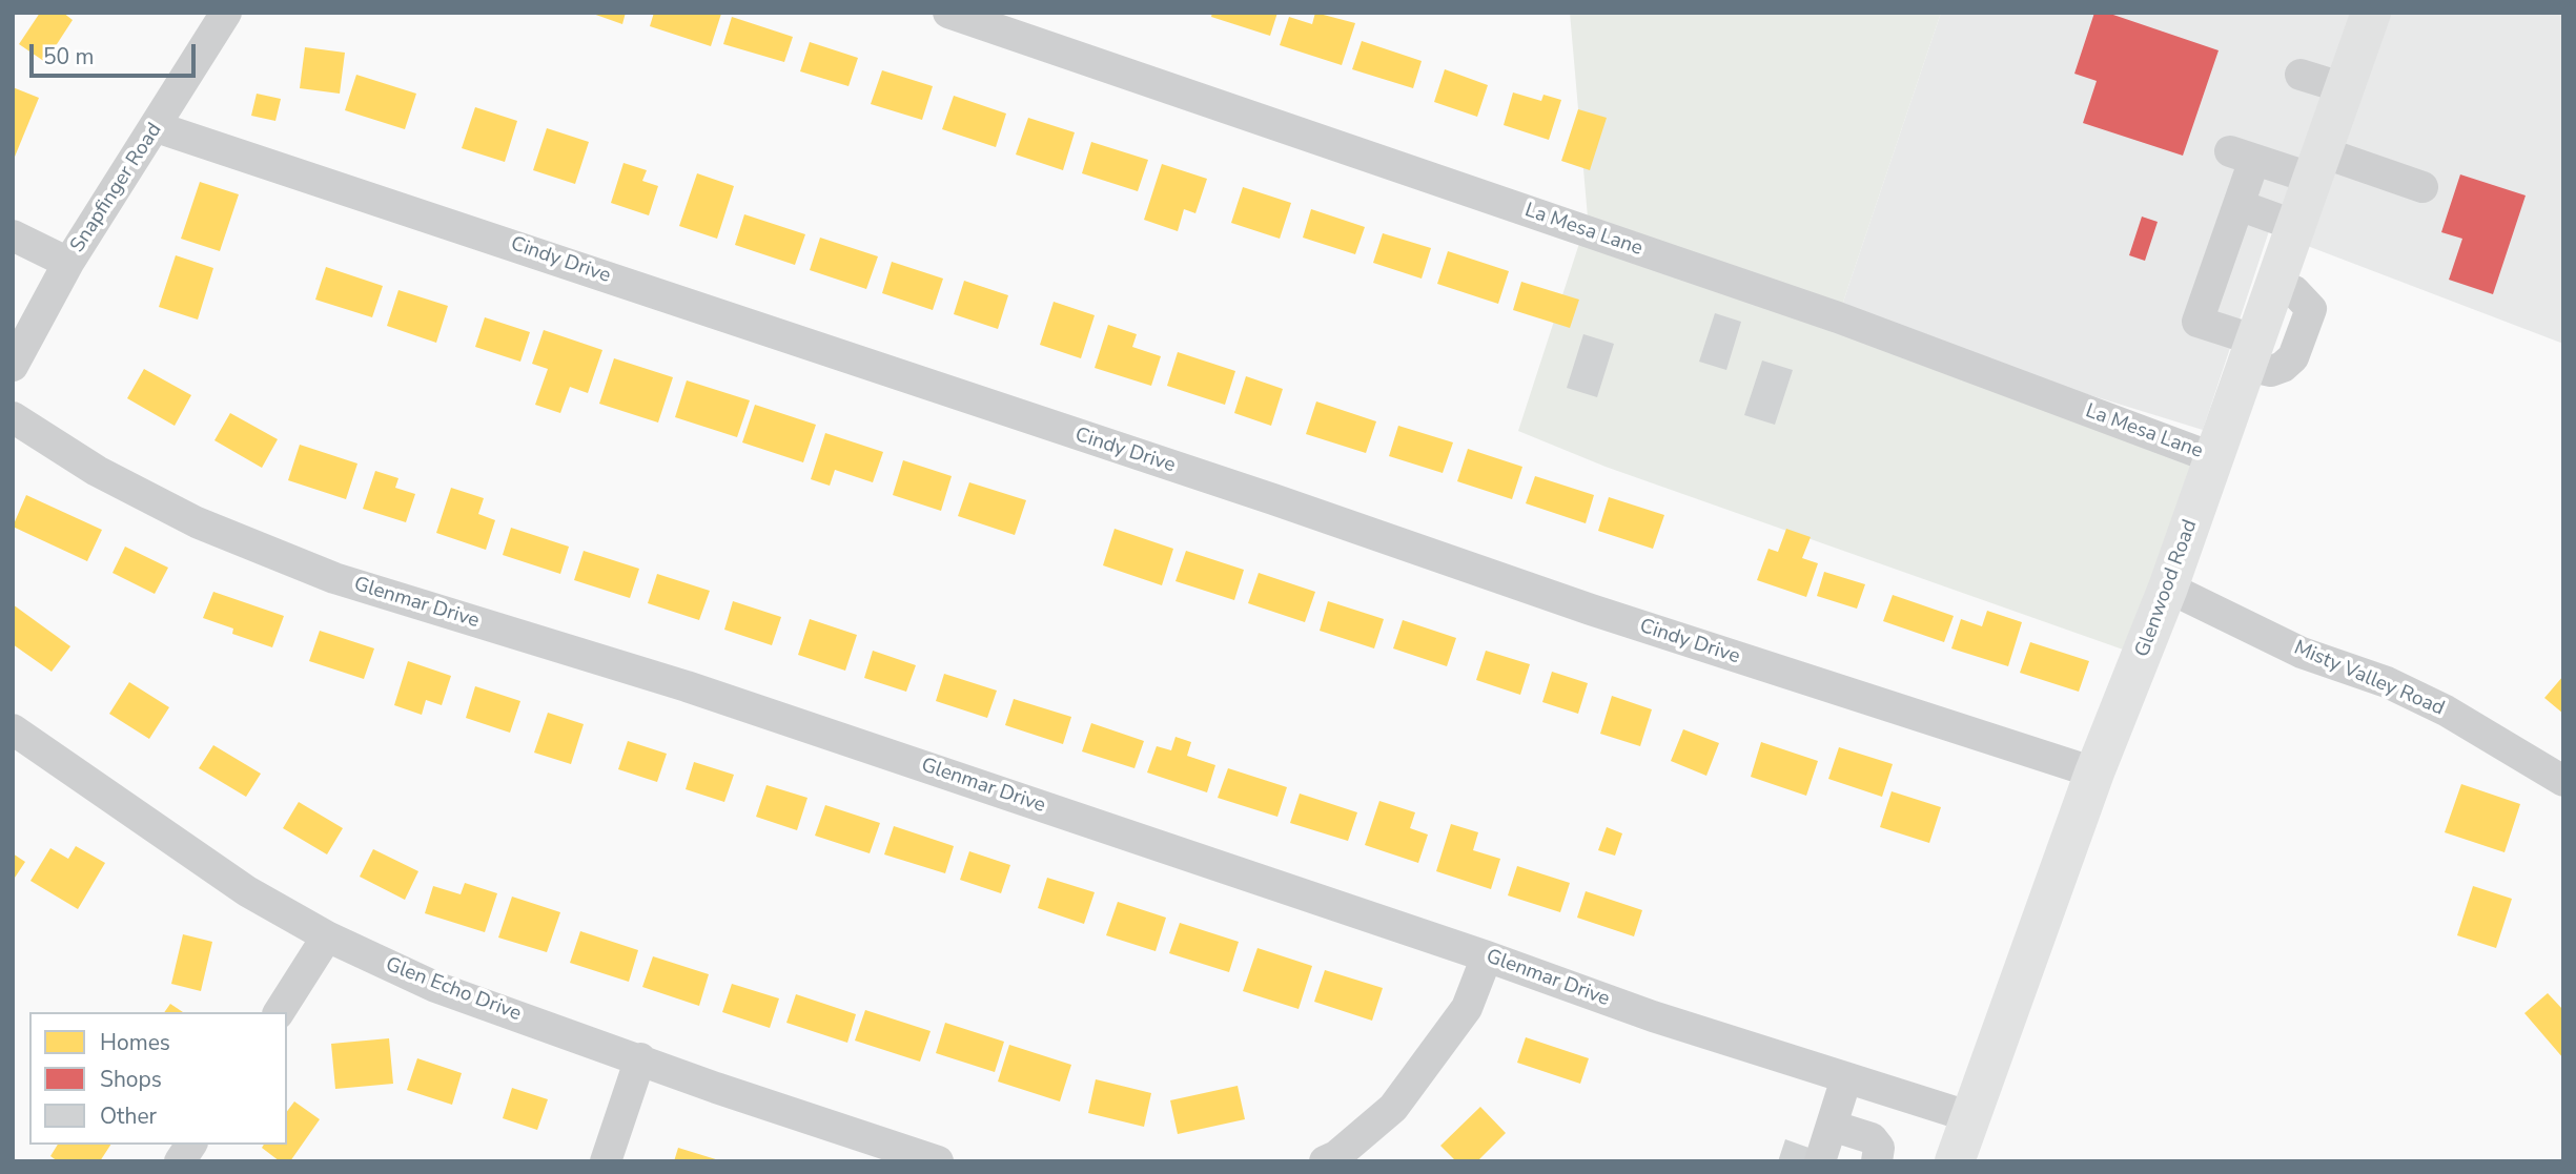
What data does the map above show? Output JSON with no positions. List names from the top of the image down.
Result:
{
  "streets": {
    "main road": ["Glenwood Road"],
    "street": [
      "Snapfinger Road",
      "La Mesa Lane",
      "Cindy Drive",
      "Glenmar Drive",
      "Misty Valley Road",
      "Glen Echo Drive"
    ]
  },
  "crossings": [
    ["Snapfinger Road", "Cindy Drive"],
    ["La Mesa Lane", "Glenwood Road"],
    ["Cindy Drive", "Glenwood Road"],
    ["Glenwood Road", "Glenmar Drive"],
    ["Glenwood Road", "Misty Valley Road"]
  ],
  "legend": ["Homes", "Shops", "Other"],
  "scale_bar": "50 m"
}
